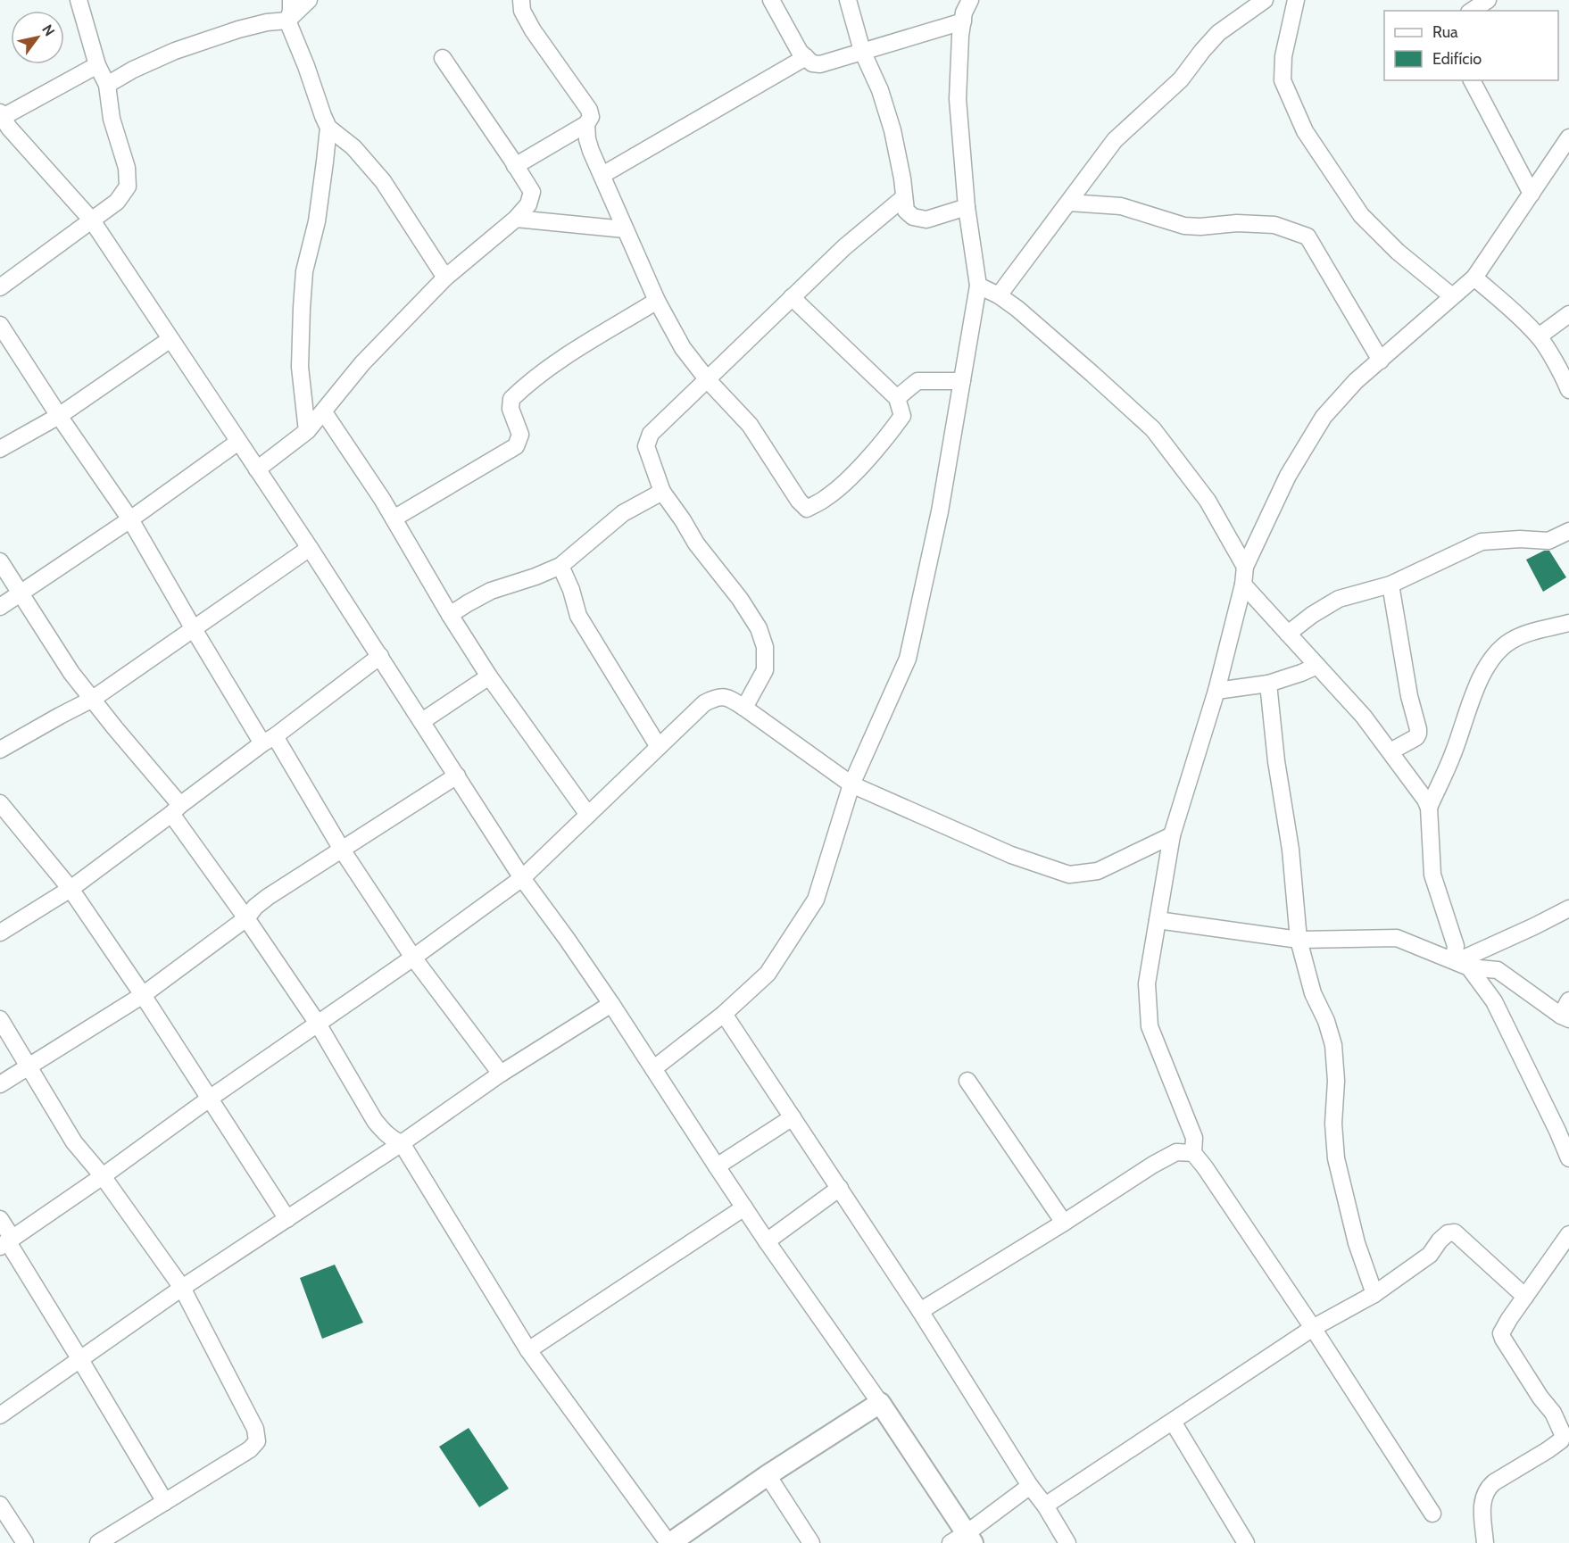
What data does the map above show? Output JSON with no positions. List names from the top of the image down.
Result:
{
  "legend": ["Rua", "Edifício"],
  "north": "top right"
}
